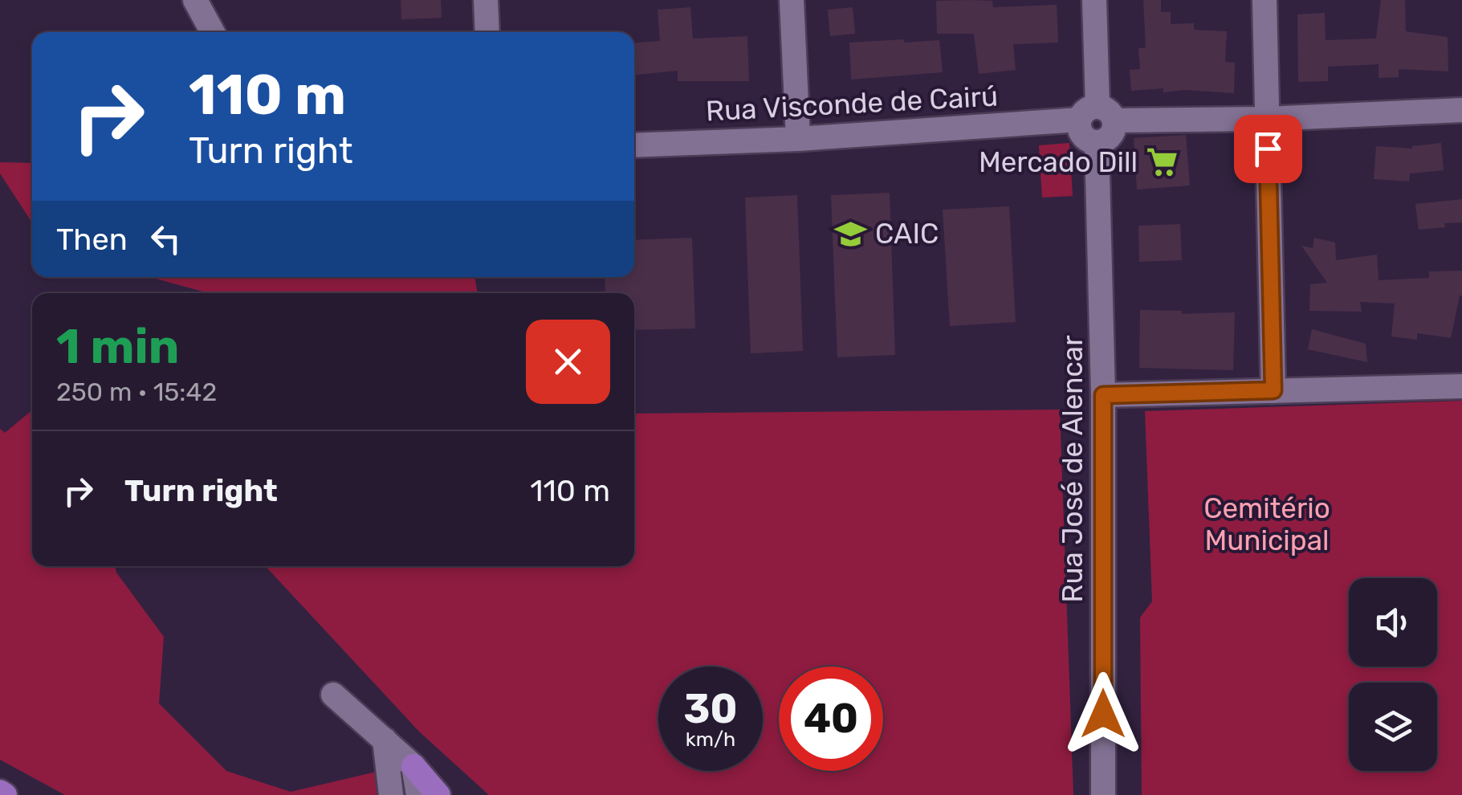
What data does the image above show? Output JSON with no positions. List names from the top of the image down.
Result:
{
  "streets": {
    "street": ["Rua Visconde de Cairú", "Rua José de Alencar"]
  },
  "crossings": [
    ["Rua Visconde de Cairú", "Rua José de Alencar"]
  ],
  "parks": ["Cemitério Municipal"],
  "places": {
    "supermarket": ["Mercado Dill"],
    "school or university": ["CAIC"]
  },
  "page": {
    "turn": ["110 m", "Turn right"],
    "then": "Then",
    "heading": ["1 min", "250 m · 15:42"],
    "list": [
      {
        "name": "Turn right",
        "value": "110 m"
      }
    ],
    "speed": "30 km/h",
    "limit": "40"
  }
}
